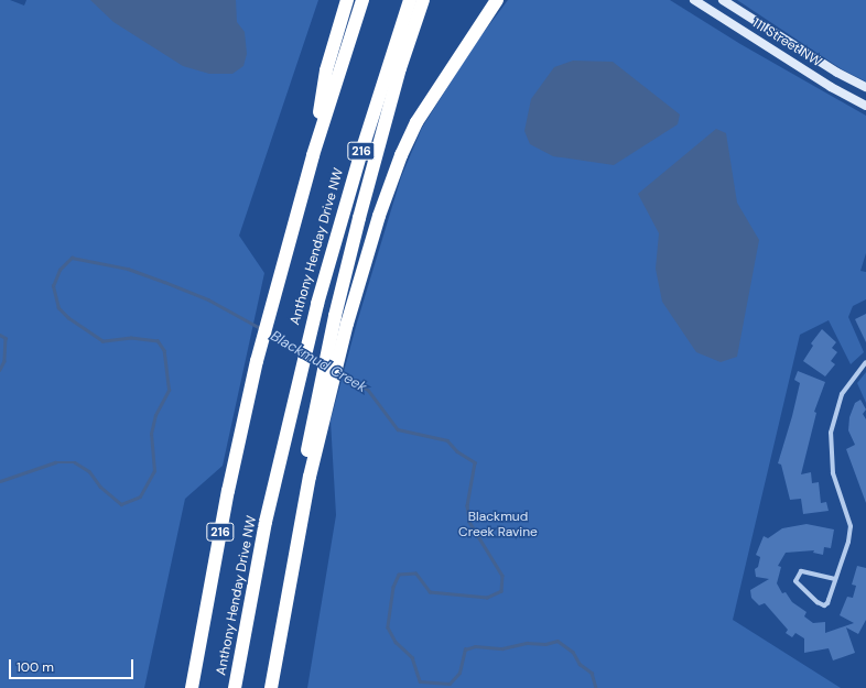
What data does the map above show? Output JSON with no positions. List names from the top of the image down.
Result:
{
  "streets": {
    "highway": ["216", "Anthony Henday Drive NW"],
    "main road": ["111 Street NW"]
  },
  "water": ["Blackmud Creek"],
  "parks": ["Blackmud Creek Ravine"],
  "scale_bar": "100 m"
}
